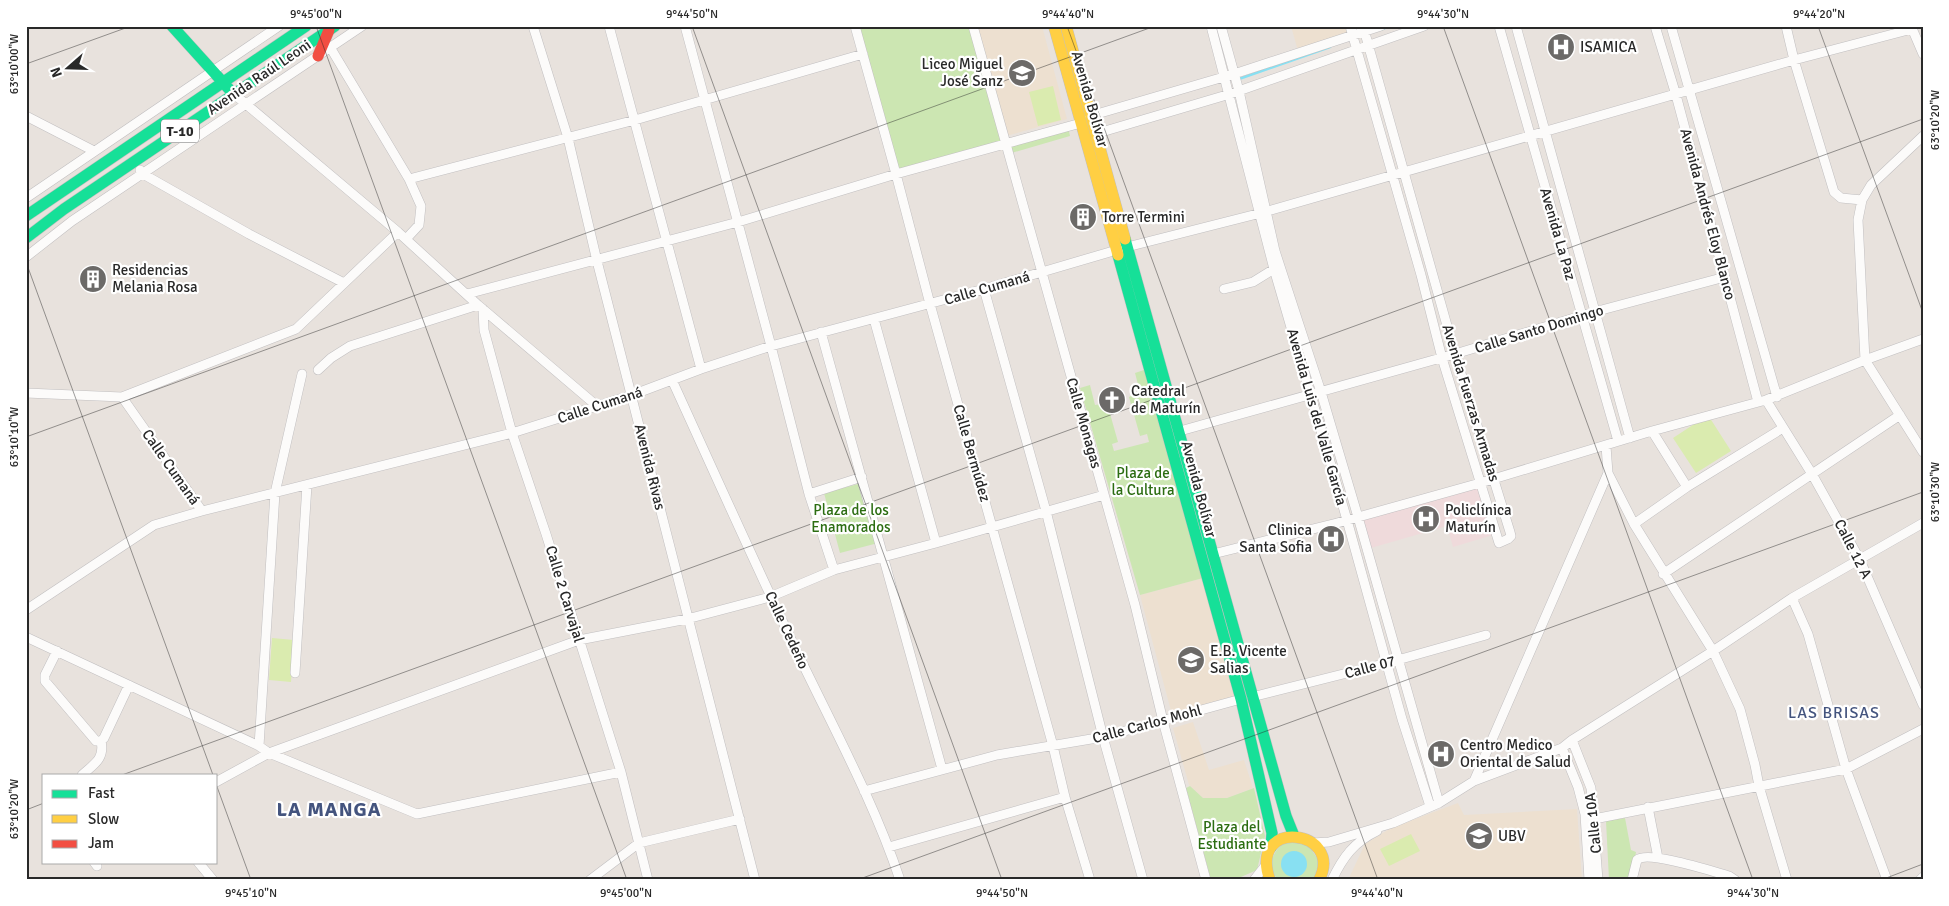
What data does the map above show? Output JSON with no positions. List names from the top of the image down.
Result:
{
  "streets": {
    "main road": ["Avenida Raúl Leoni", "Avenida Bolívar", "T-10"],
    "street": [
      "Avenida Andrés Eloy Blanco",
      "Avenida La Paz",
      "Calle Cumaná",
      "Calle Santo Domingo",
      "Avenida Fuerzas Armadas",
      "Avenida Luis del Valle García",
      "Calle Monagas",
      "Calle Bermúdez",
      "Avenida Rivas",
      "Calle 12 A",
      "Calle 2 Carvajal",
      "Calle Cedeño",
      "Calle 07",
      "Calle Carlos Mohl",
      "Calle 10A"
    ]
  },
  "crossings": [
    ["Avenida Raúl Leoni", "T-10"],
    ["Avenida Bolívar", "Calle Cumaná"],
    ["Avenida Bolívar", "Calle Santo Domingo"],
    ["Avenida Bolívar", "Calle 07"],
    ["Avenida Bolívar", "Calle Carlos Mohl"],
    ["Avenida Andrés Eloy Blanco", "Calle Cumaná"],
    ["Avenida Andrés Eloy Blanco", "Calle Santo Domingo"],
    ["Avenida Andrés Eloy Blanco", "Calle 12 A"],
    ["Avenida La Paz", "Calle Cumaná"],
    ["Avenida La Paz", "Calle Santo Domingo"],
    ["Calle Cumaná", "Avenida Fuerzas Armadas"],
    ["Calle Cumaná", "Avenida Luis del Valle García"],
    ["Calle Cumaná", "Calle Monagas"],
    ["Calle Cumaná", "Calle Bermúdez"],
    ["Calle Cumaná", "Avenida Rivas"],
    ["Calle Cumaná", "Calle 2 Carvajal"],
    ["Calle Cumaná", "Calle Cedeño"],
    ["Calle Santo Domingo", "Avenida Fuerzas Armadas"],
    ["Calle Santo Domingo", "Avenida Luis del Valle García"],
    ["Avenida Luis del Valle García", "Calle 07"],
    ["Calle Monagas", "Calle Carlos Mohl"],
    ["Calle Bermúdez", "Calle Carlos Mohl"],
    ["Calle Cedeño", "Calle Carlos Mohl"],
    ["Calle 07", "Calle Carlos Mohl"]
  ],
  "districts": ["LAS BRISAS", "LA MANGA"],
  "parks": ["Plaza de la Cultura", "Plaza de los Enamorados", "Plaza del Estudiante"],
  "places": {
    "hospital": [
      "ISAMICA",
      "Policlínica Maturín",
      "Clinica Santa Sofia",
      "Centro Medico Oriental de Salud"
    ],
    "school or university": ["Liceo Miguel José Sanz", "E.B. Vicente Salias", "UBV"],
    "building": ["Torre Termini", "Residencias Melania Rosa"],
    "church": ["Catedral de Maturín"]
  },
  "legend": ["Fast", "Slow", "Jam"],
  "north": "left",
  "coordinates": [
    "9°45'00\"N",
    "9°44'50\"N",
    "9°44'40\"N",
    "9°44'30\"N",
    "9°44'20\"N",
    "63°10'00\"W",
    "63°10'20\"W",
    "63°10'10\"W",
    "63°10'30\"W",
    "9°45'10\"N"
  ]
}
